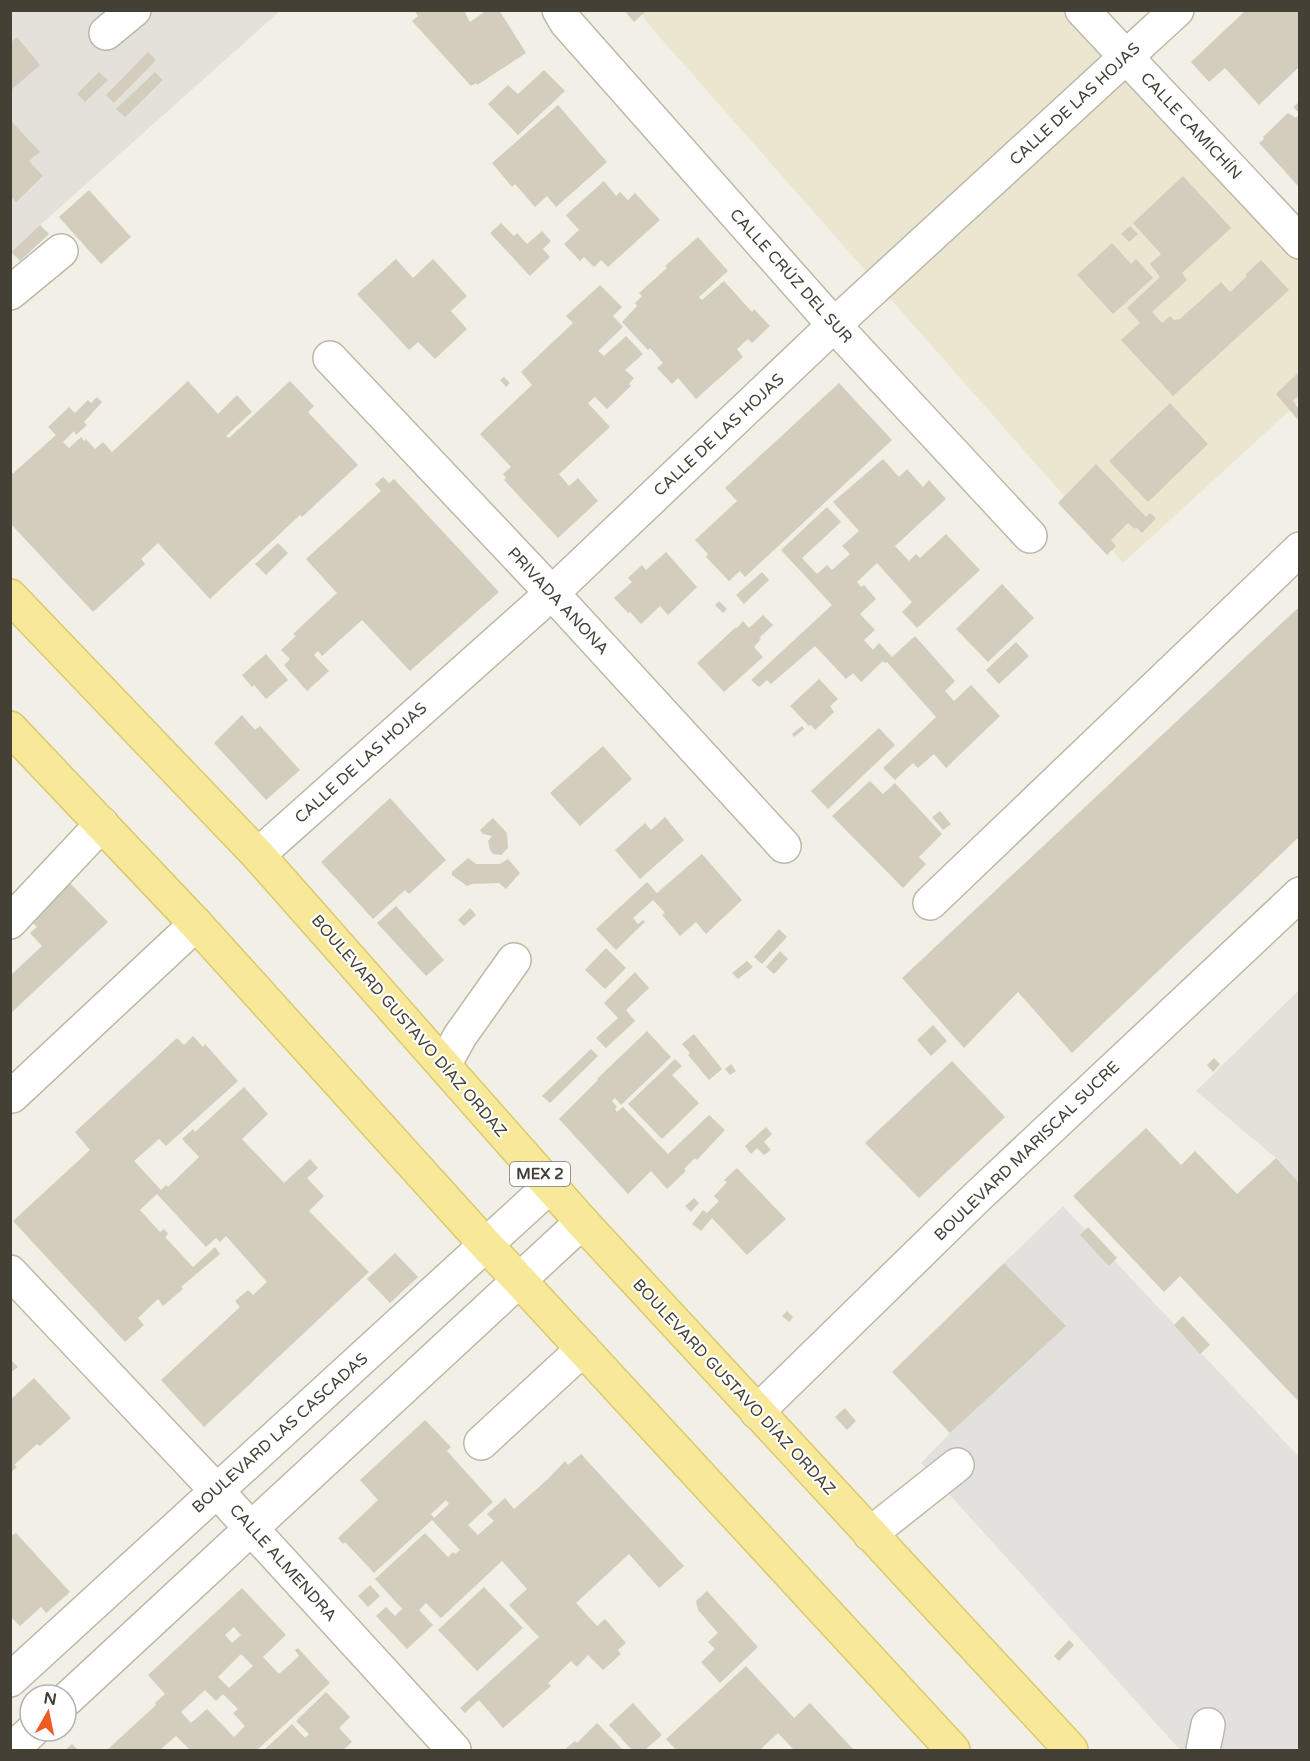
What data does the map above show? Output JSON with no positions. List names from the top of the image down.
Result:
{
  "streets": {
    "main road": ["BOULEVARD GUSTAVO DÍAZ ORDAZ", "MEX 2"],
    "street": [
      "CALLE DE LAS HOJAS",
      "CALLE CAMICHÍN",
      "CALLE CRÚZ DEL SUR",
      "PRIVADA ANONA",
      "BOULEVARD MARISCAL SUCRE",
      "BOULEVARD LAS CASCADAS",
      "CALLE ALMENDRA"
    ]
  },
  "crossings": [
    ["CALLE DE LAS HOJAS", "CALLE CAMICHÍN"],
    ["CALLE DE LAS HOJAS", "CALLE CRÚZ DEL SUR"],
    ["CALLE DE LAS HOJAS", "PRIVADA ANONA"],
    ["CALLE DE LAS HOJAS", "BOULEVARD GUSTAVO DÍAZ ORDAZ"],
    ["BOULEVARD GUSTAVO DÍAZ ORDAZ", "BOULEVARD MARISCAL SUCRE"],
    ["BOULEVARD GUSTAVO DÍAZ ORDAZ", "BOULEVARD LAS CASCADAS"],
    ["BOULEVARD LAS CASCADAS", "CALLE ALMENDRA"]
  ],
  "north": "top"
}
